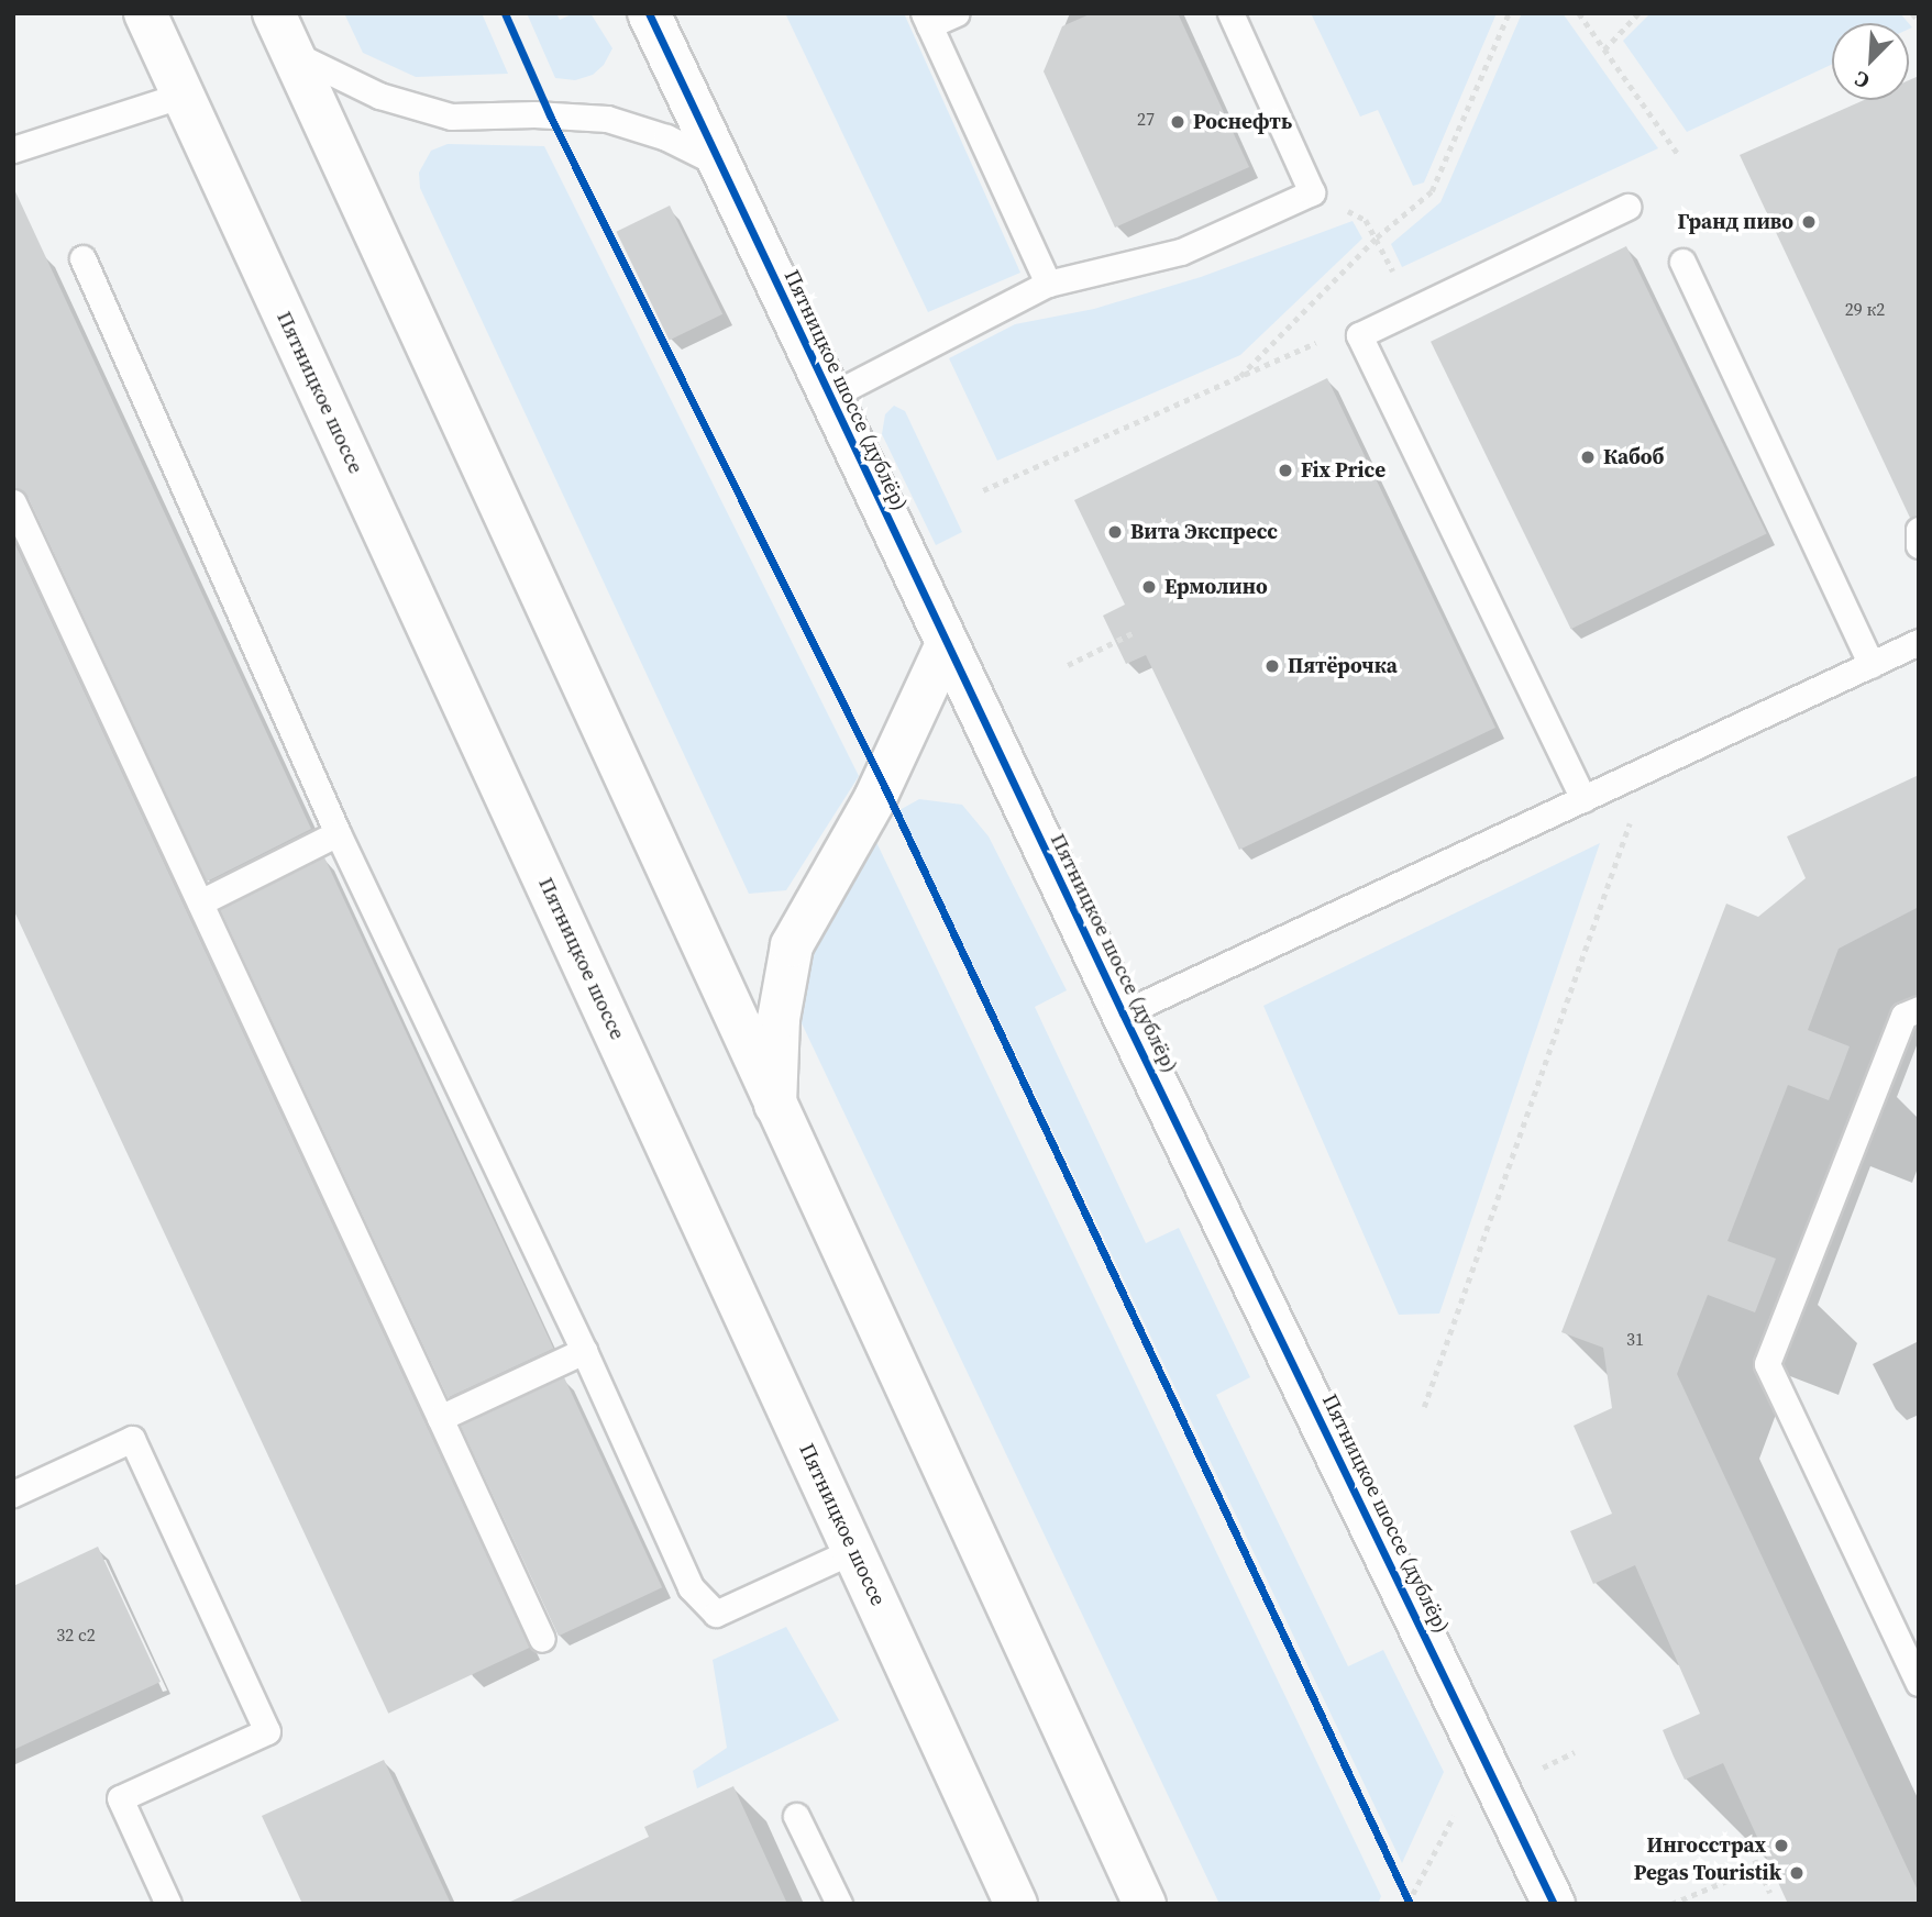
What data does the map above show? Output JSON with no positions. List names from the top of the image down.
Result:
{
  "streets": {
    "main road": ["Пятницкое шоссе (дублёр)", "Пятницкое шоссе"]
  },
  "places": [
    "Роснефть",
    "Гранд пиво",
    "Кабоб",
    "Fix Price",
    "Вита Экспресс",
    "Ермолино",
    "Пятёрочка",
    "Ингосстрах",
    "Pegas Touristik"
  ],
  "house_numbers": [
    "27",
    "29 к2",
    "31",
    "32 с2"
  ],
  "north": "bottom left"
}
